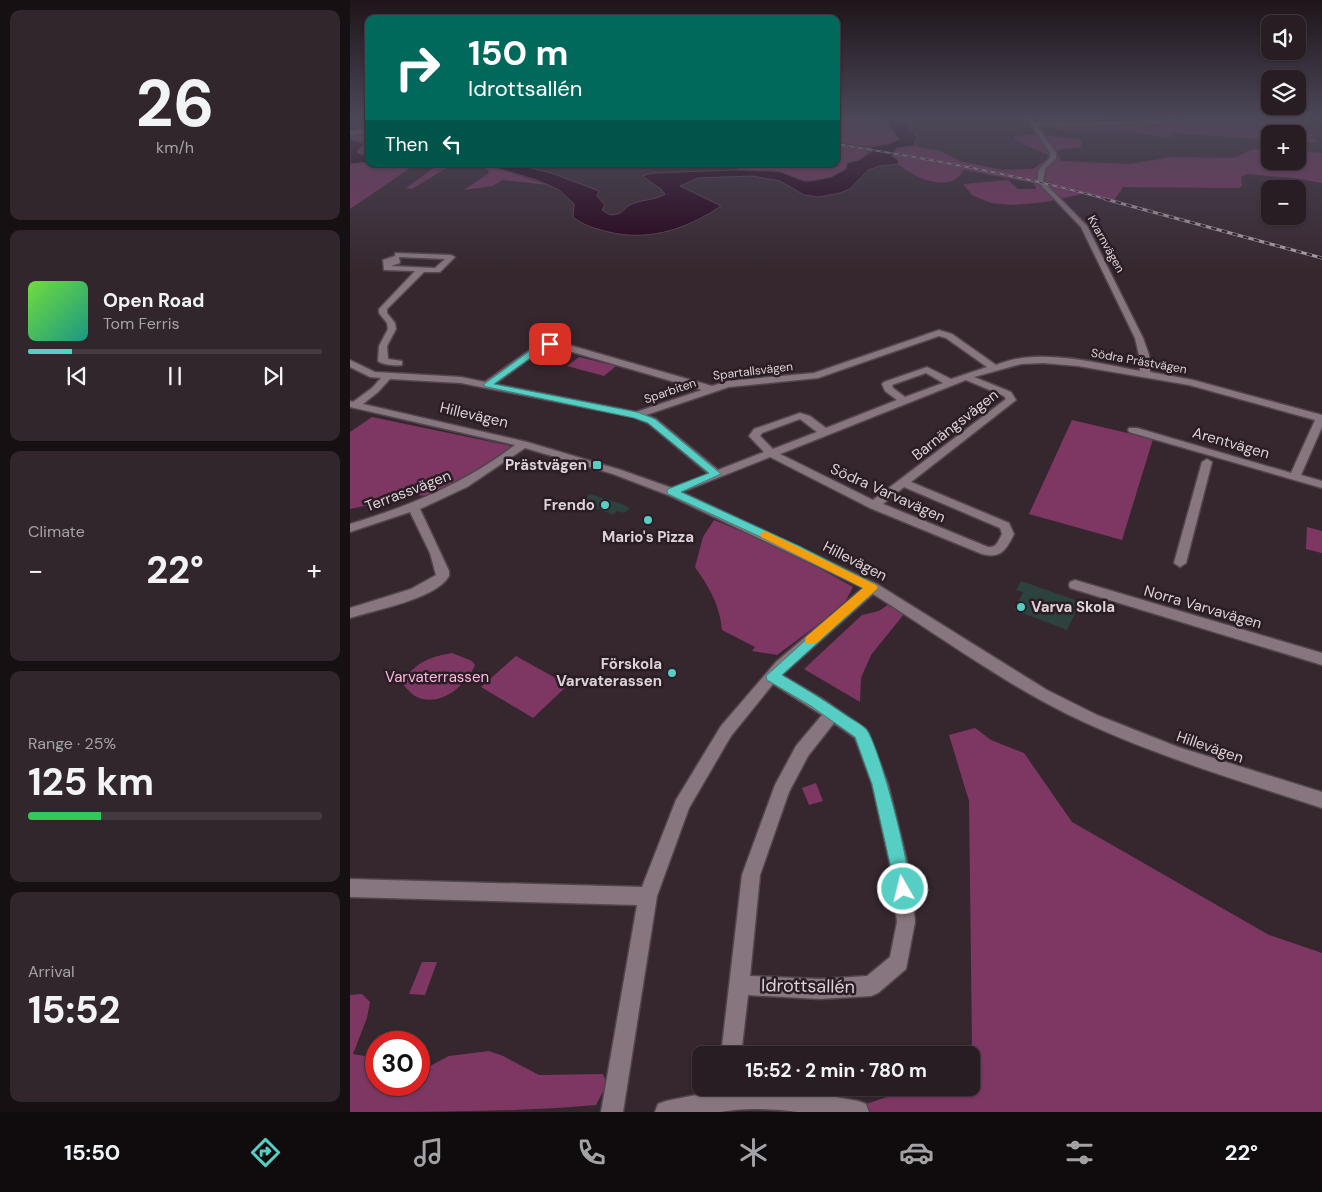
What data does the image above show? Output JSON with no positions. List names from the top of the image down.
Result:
{
  "streets": {
    "street": [
      "Kvarnvägen",
      "Södra Prästvägen",
      "Spartallsvägen",
      "Sparbiten",
      "Hillevägen",
      "Barnängsvägen",
      "Arentvägen",
      "Terrassvägen",
      "Södra Varvavägen",
      "Norra Varvavägen",
      "Idrottsallén"
    ]
  },
  "crossings": [
    ["Kvarnvägen", "Södra Prästvägen"],
    ["Södra Prästvägen", "Spartallsvägen"],
    ["Södra Prästvägen", "Hillevägen"],
    ["Södra Prästvägen", "Barnängsvägen"],
    ["Södra Prästvägen", "Södra Varvavägen"],
    ["Spartallsvägen", "Sparbiten"],
    ["Hillevägen", "Terrassvägen"],
    ["Barnängsvägen", "Södra Varvavägen"]
  ],
  "parks": ["Varvaterrassen"],
  "places": {
    "transit": ["Prästvägen"],
    "other": [
      "Frendo",
      "Mario's Pizza",
      "Varva Skola",
      "Förskola Varvaterassen"
    ]
  },
  "page": {
    "tile": [
      ["26", "km/h"],
      "Climate",
      ["Range · 25%", "125 km"],
      ["Arrival", "15:52"]
    ],
    "map_buttons": ["+", "−"],
    "turn": ["150 m", "Idrottsallén"],
    "then": "Then",
    "song": ["Open Road", "Tom Ferris"],
    "heat": ["−", "22°", "+"],
    "limit": "30",
    "trip": "15:52 · 2 min · 780 m",
    "tabs": ["15:50", "22°"]
  }
}
